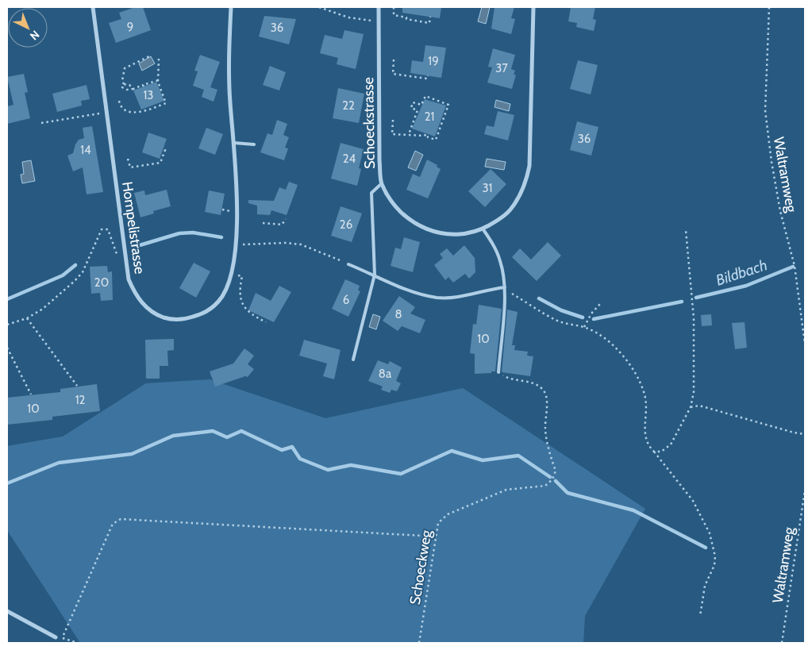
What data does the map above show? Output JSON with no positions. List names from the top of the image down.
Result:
{
  "streets": {
    "street": ["Schoeckstrasse", "Hompelistrasse"],
    "path": ["Waltramweg", "Schoeckweg"]
  },
  "water": ["Bildbach"],
  "house_numbers": [
    "9",
    "36",
    "19",
    "37",
    "13",
    "22",
    "21",
    "36",
    "14",
    "24",
    "31",
    "26",
    "20",
    "6",
    "8",
    "10",
    "8a",
    "12",
    "10"
  ],
  "north": "bottom right"
}
